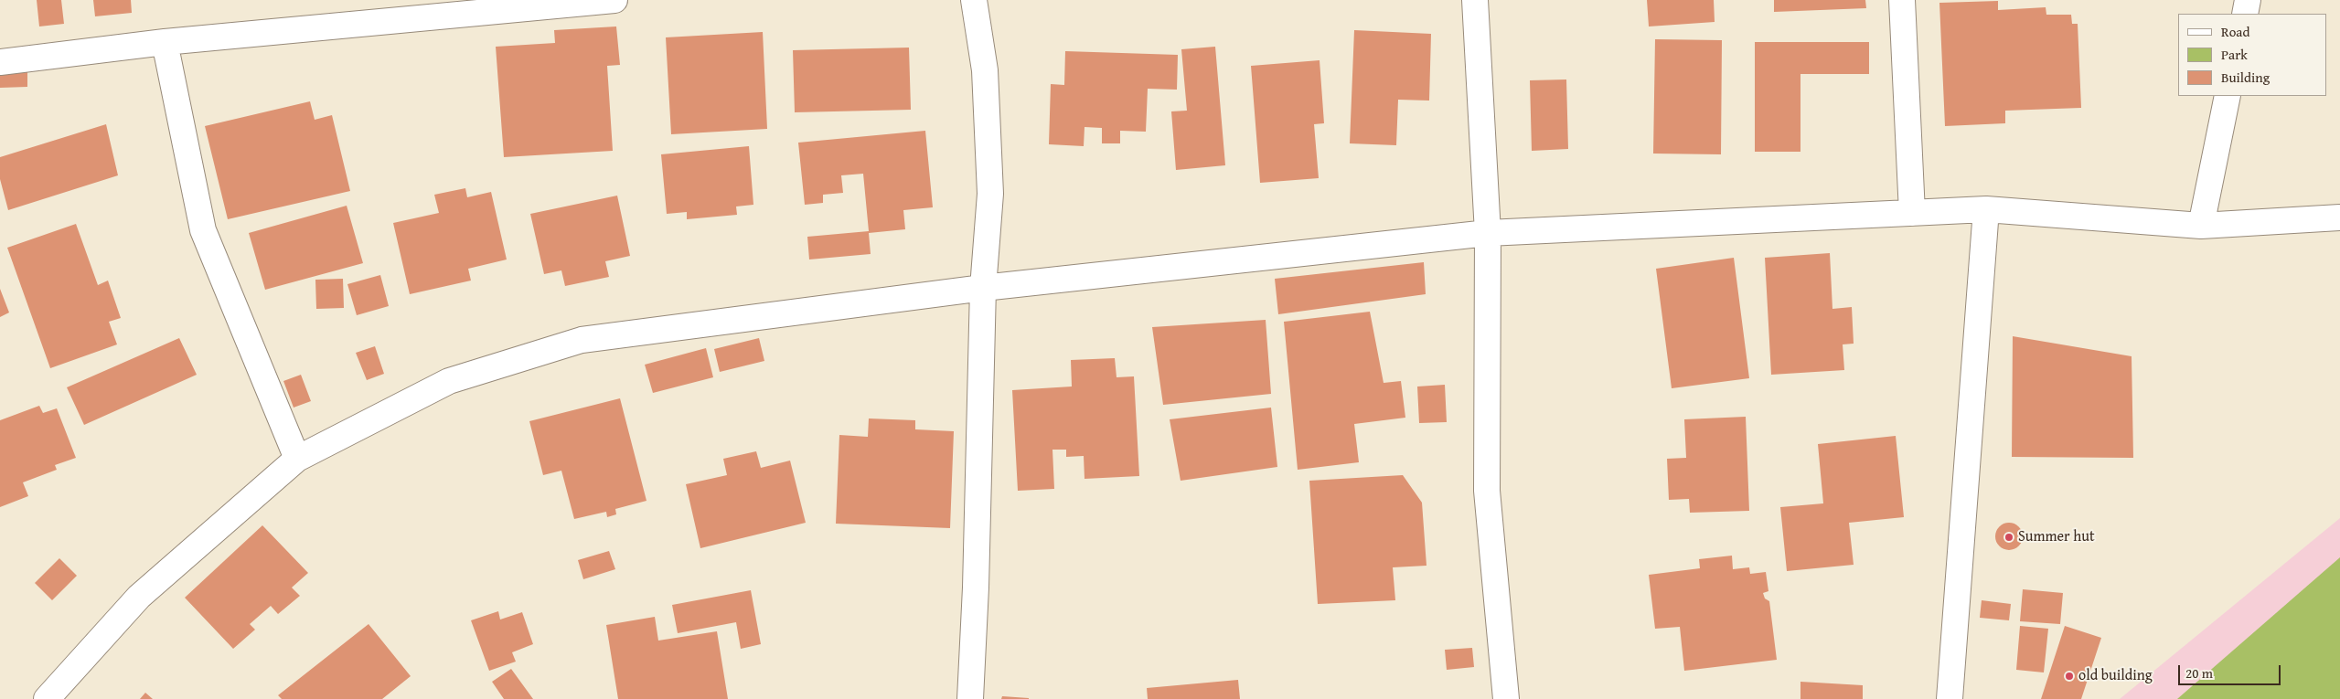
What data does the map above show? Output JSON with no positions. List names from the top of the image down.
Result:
{
  "places": ["Summer hut", "old building"],
  "legend": ["Road", "Park", "Building"],
  "scale_bar": "20 m"
}
